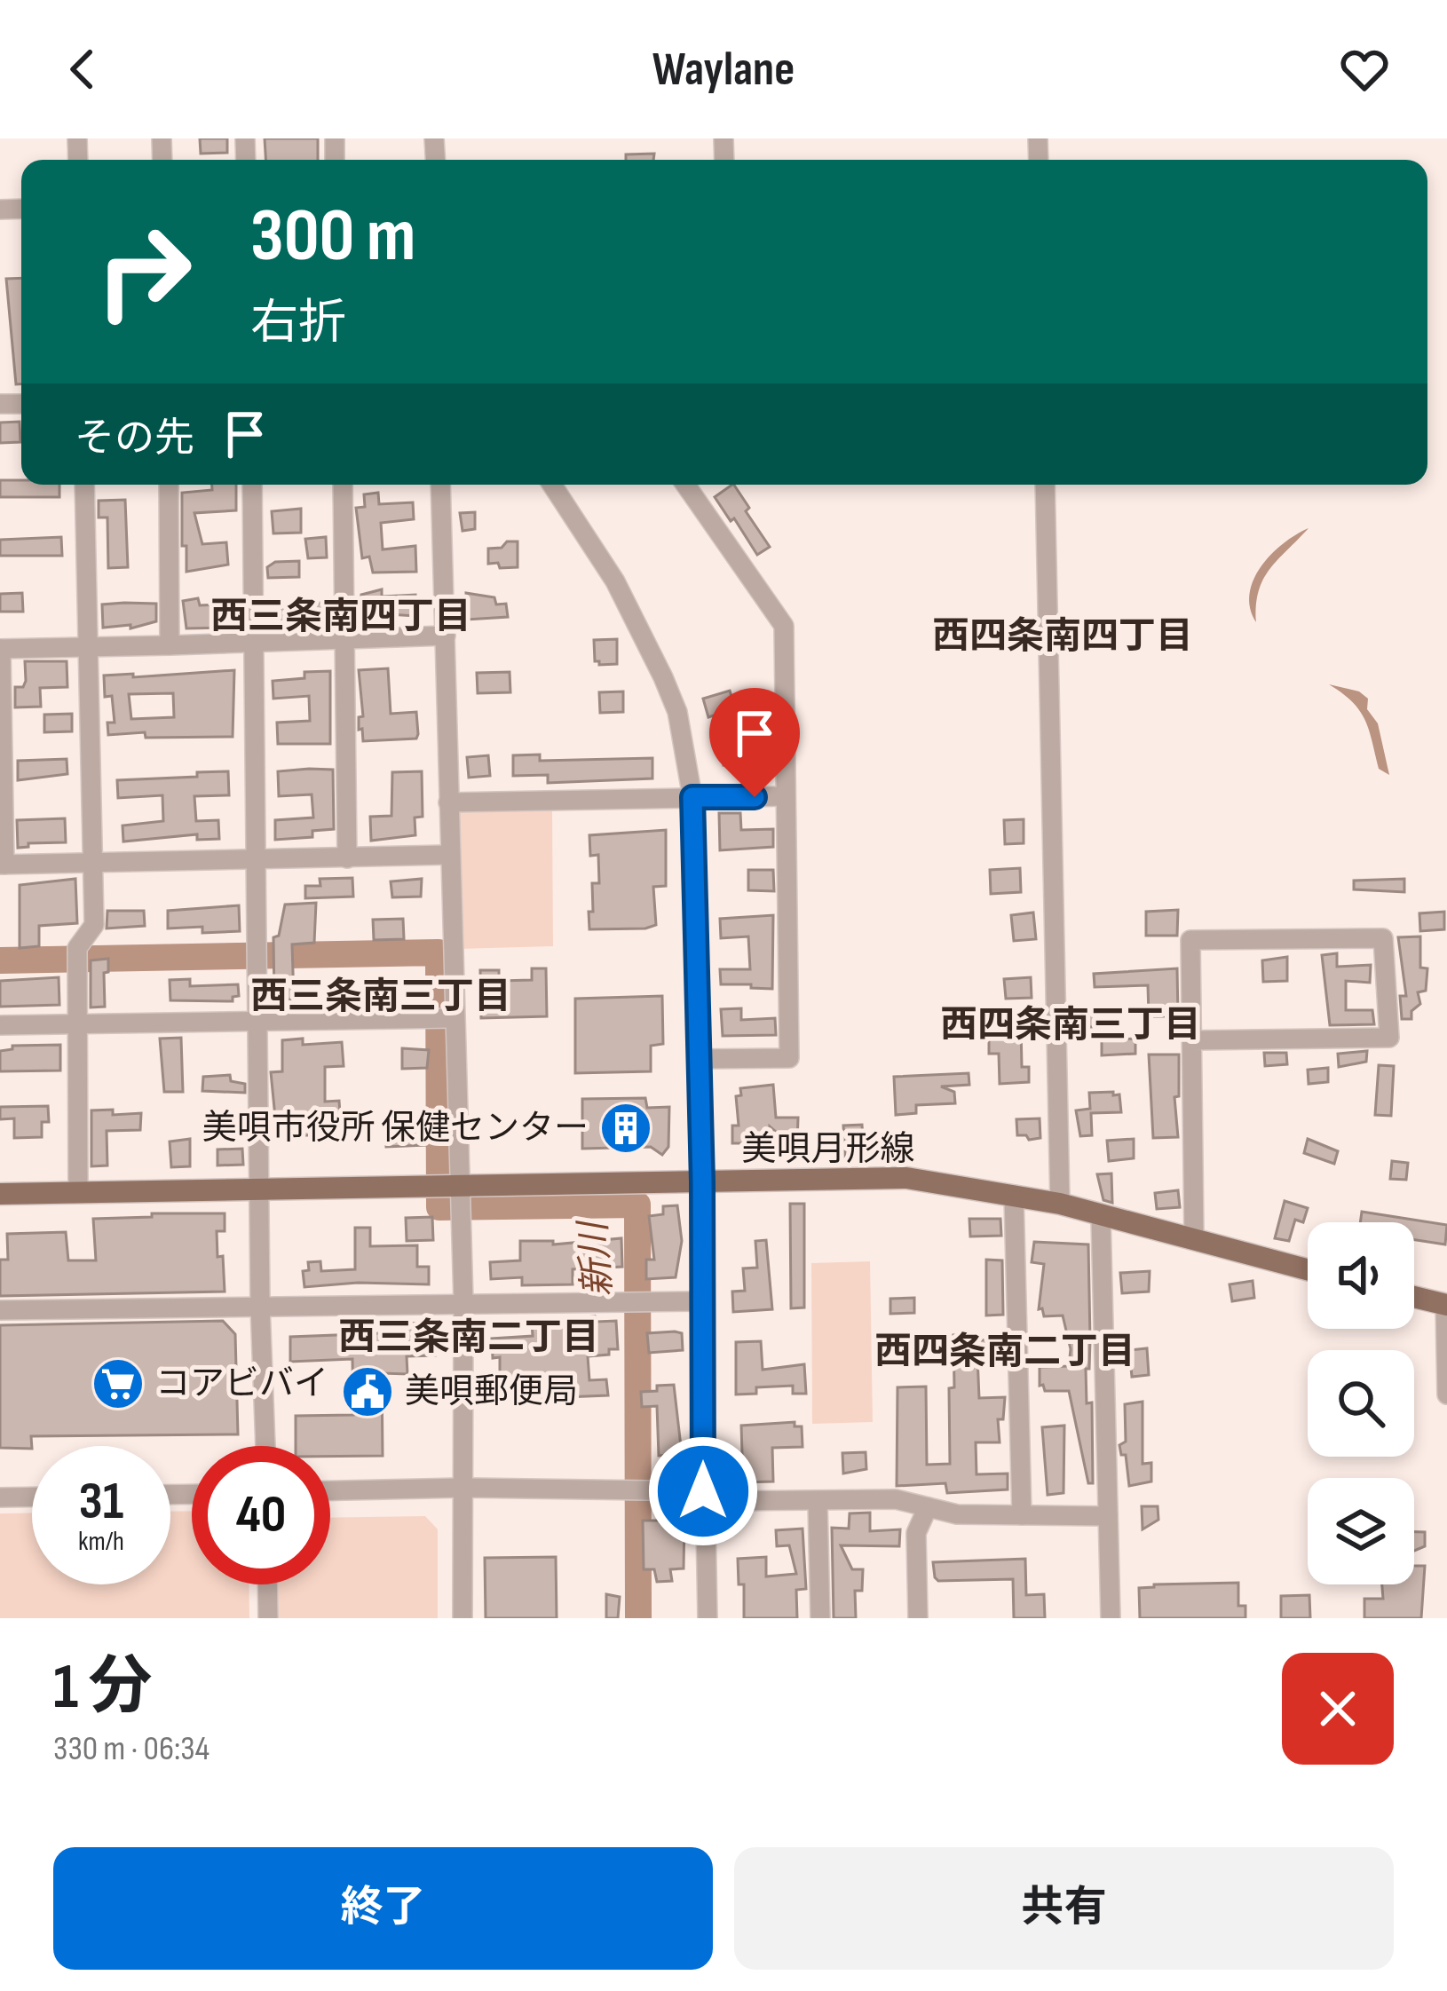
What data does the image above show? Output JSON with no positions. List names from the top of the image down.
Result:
{
  "streets": {
    "main road": ["美唄月形線"]
  },
  "districts": [
    "西三条南四丁目",
    "西四条南四丁目",
    "西三条南三丁目",
    "西四条南三丁目",
    "西三条南二丁目",
    "西四条南二丁目"
  ],
  "water": ["新川"],
  "places": {
    "building": ["美唄市役所 保健センター"],
    "supermarket": ["コアビバイ"],
    "public building": ["美唄郵便局"]
  },
  "page": {
    "header": "Waylane",
    "turn": ["300 m", "右折"],
    "then": "その先",
    "speed": "31 km/h",
    "limit": "40",
    "heading": ["1 分", "330 m · 06:34"],
    "buttons": ["終了", "共有"]
  }
}
